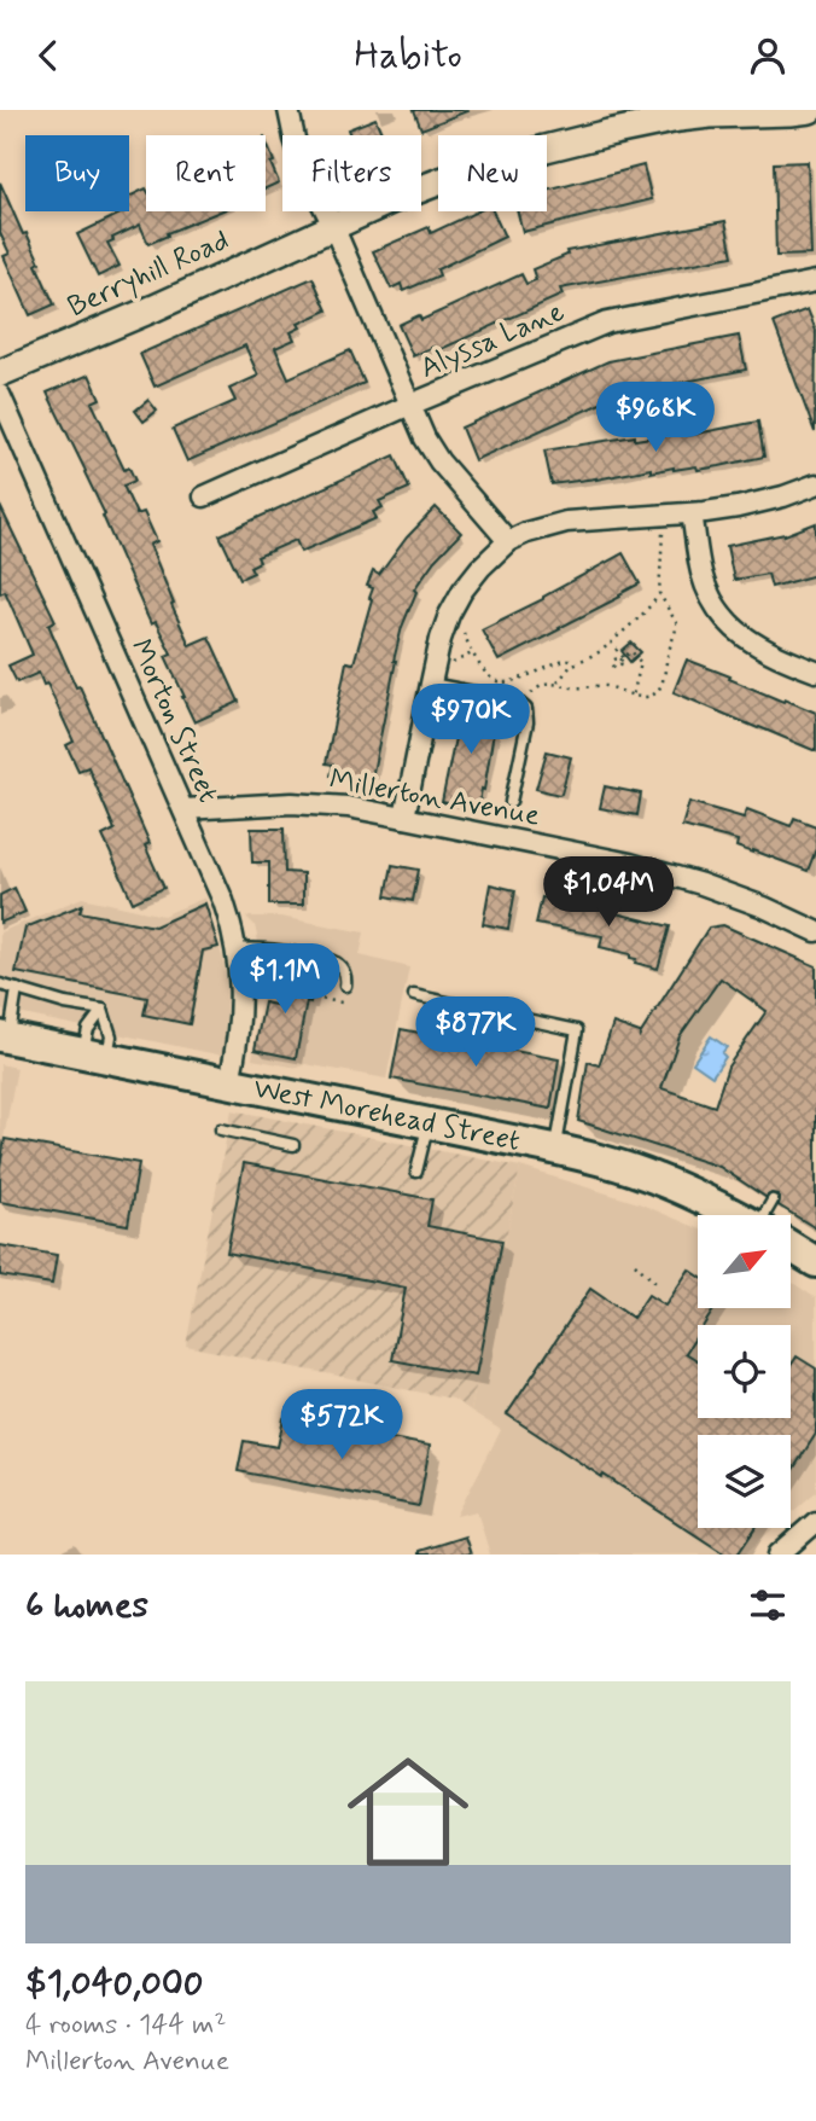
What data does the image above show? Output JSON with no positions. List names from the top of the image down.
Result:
{
  "streets": {
    "main road": ["West Morehead Street"],
    "street": [
      "Berryhill Road",
      "Alyssa Lane",
      "Morton Street",
      "Millerton Avenue"
    ]
  },
  "crossings": [
    ["Morton Street", "Millerton Avenue"],
    ["Morton Street", "West Morehead Street"]
  ],
  "north": "top right",
  "page": {
    "header": "Habito",
    "chip": [
      "Buy",
      "Rent",
      "Filters",
      "New"
    ],
    "price": [
      "$968K",
      "$970K",
      "$1.04M",
      "$1.1M",
      "$877K",
      "$572K"
    ],
    "heading": "6 homes",
    "list": [
      {
        "name": "$1,040,000",
        "note": "4 rooms · 144 m² · Millerton Avenue"
      }
    ]
  }
}
